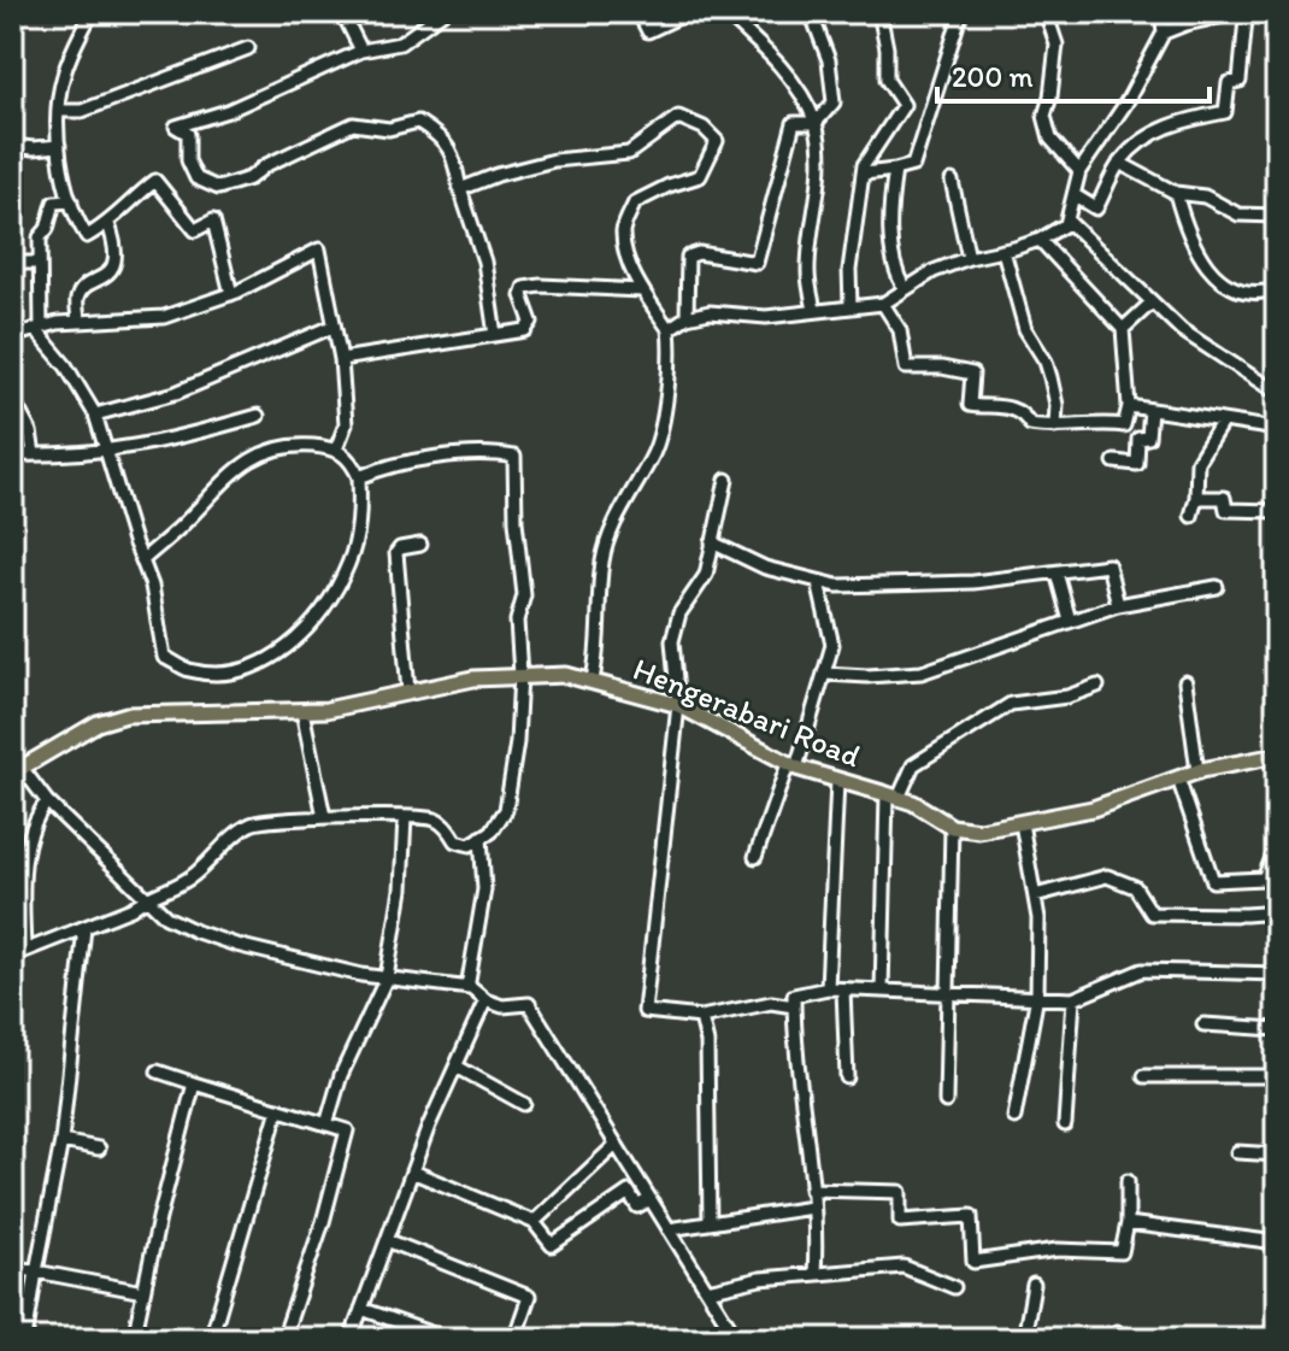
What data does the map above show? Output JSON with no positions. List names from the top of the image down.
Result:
{
  "streets": {
    "main road": ["Hengerabari Road"]
  },
  "scale_bar": "200 m"
}
